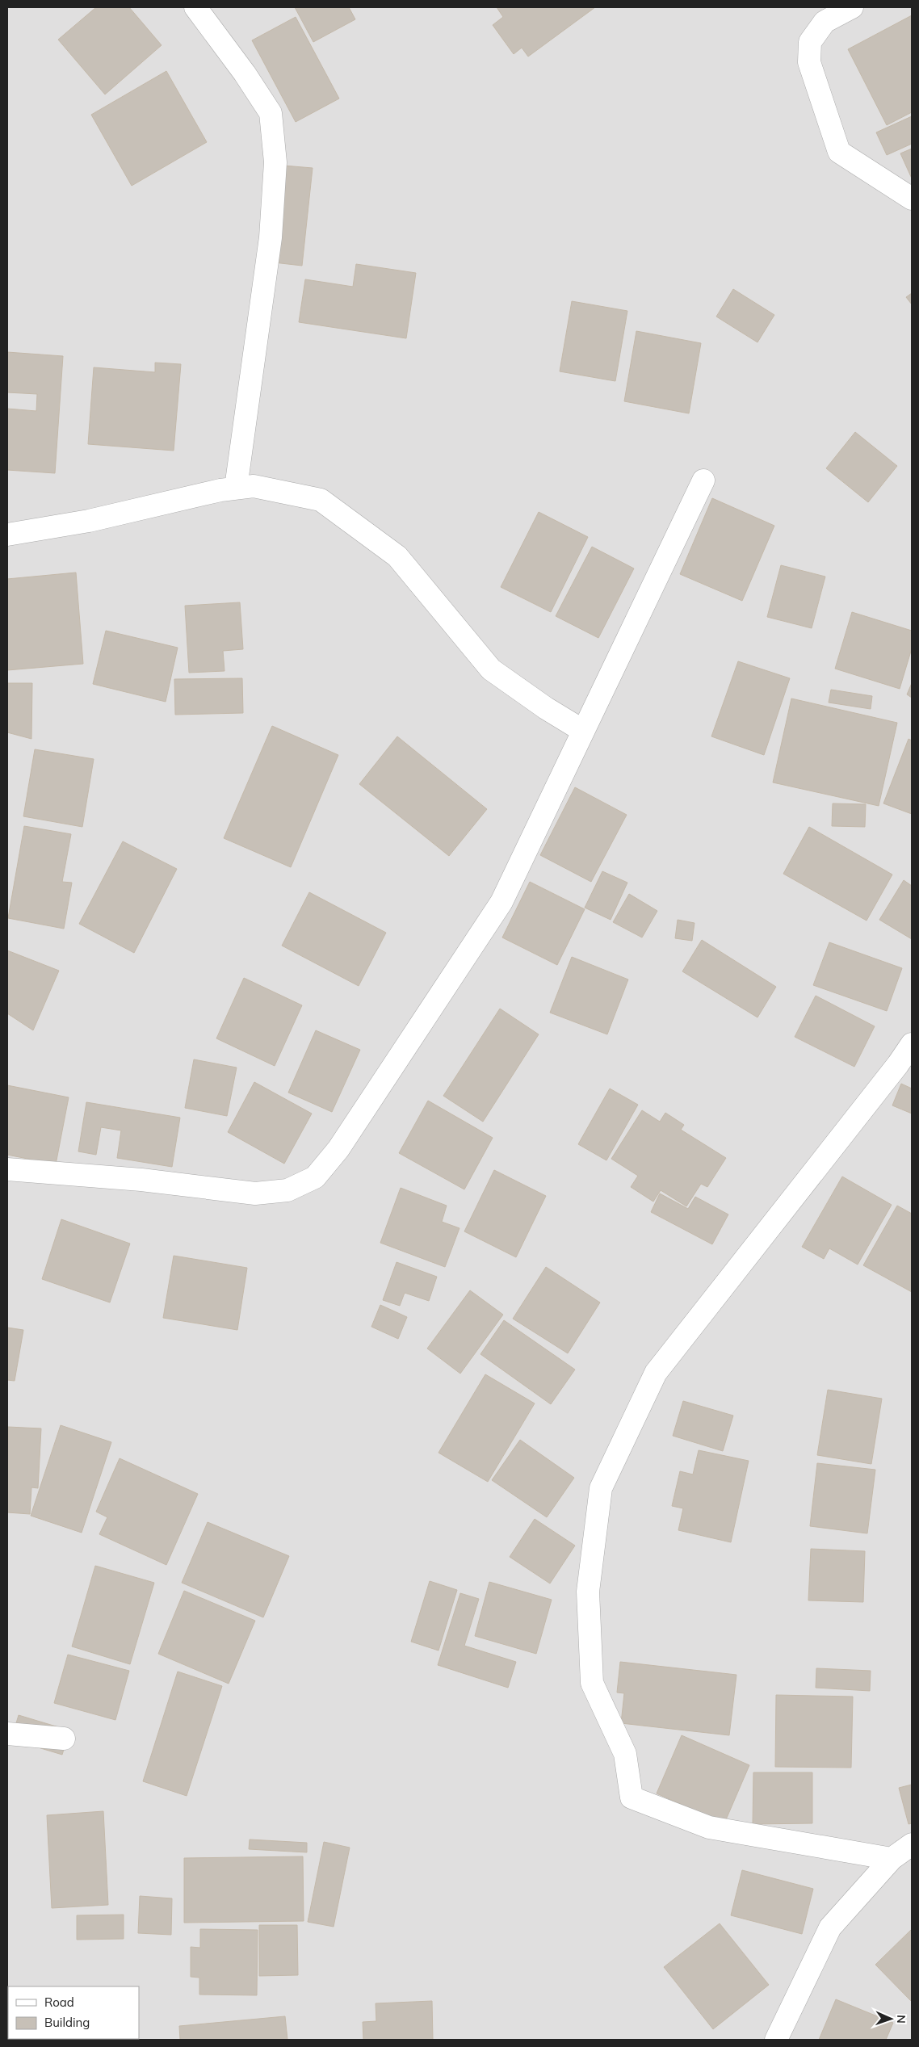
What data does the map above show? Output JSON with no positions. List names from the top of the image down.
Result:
{
  "legend": ["Road", "Building"],
  "north": "right"
}
